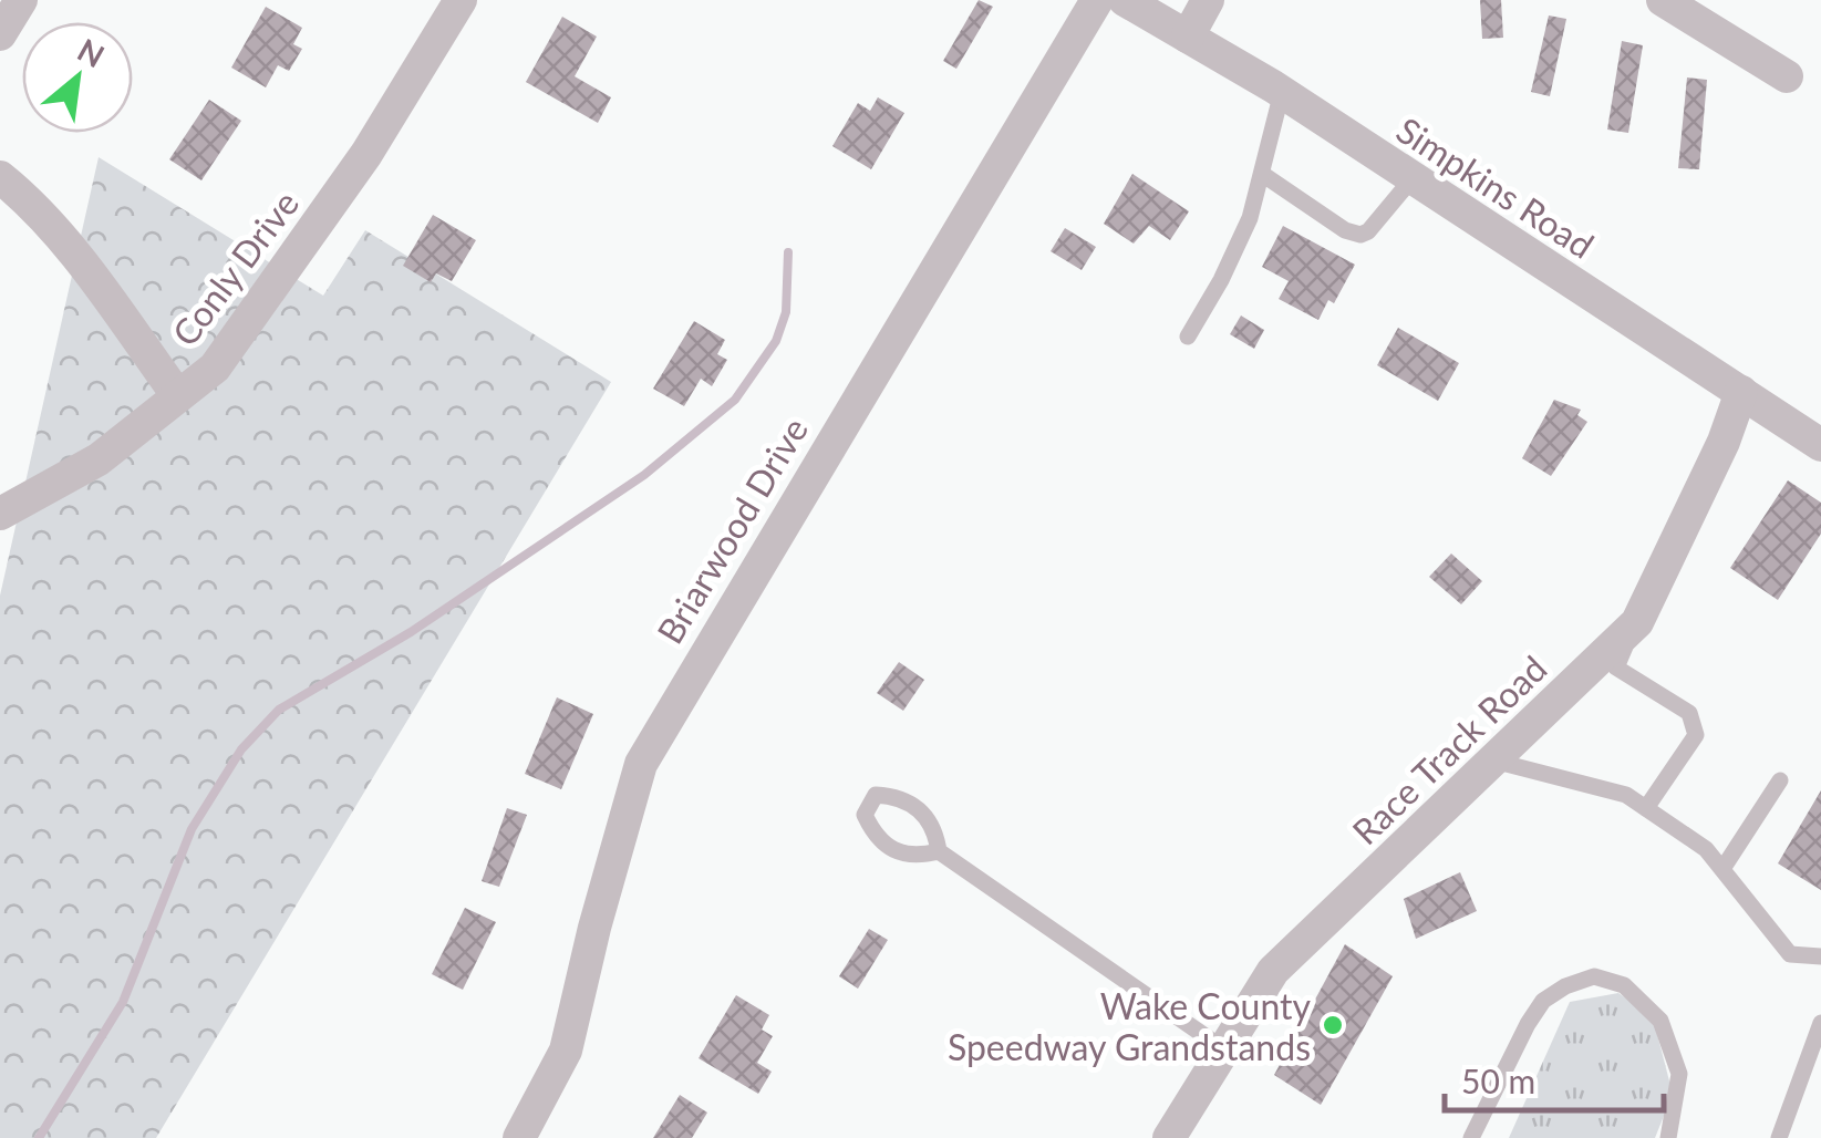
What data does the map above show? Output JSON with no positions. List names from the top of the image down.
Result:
{
  "streets": {
    "street": [
      "Simpkins Road",
      "Conly Drive",
      "Briarwood Drive",
      "Race Track Road"
    ]
  },
  "crossings": [
    ["Simpkins Road", "Race Track Road"]
  ],
  "places": ["Wake County Speedway Grandstands"],
  "scale_bar": "50 m",
  "north": "top right"
}
